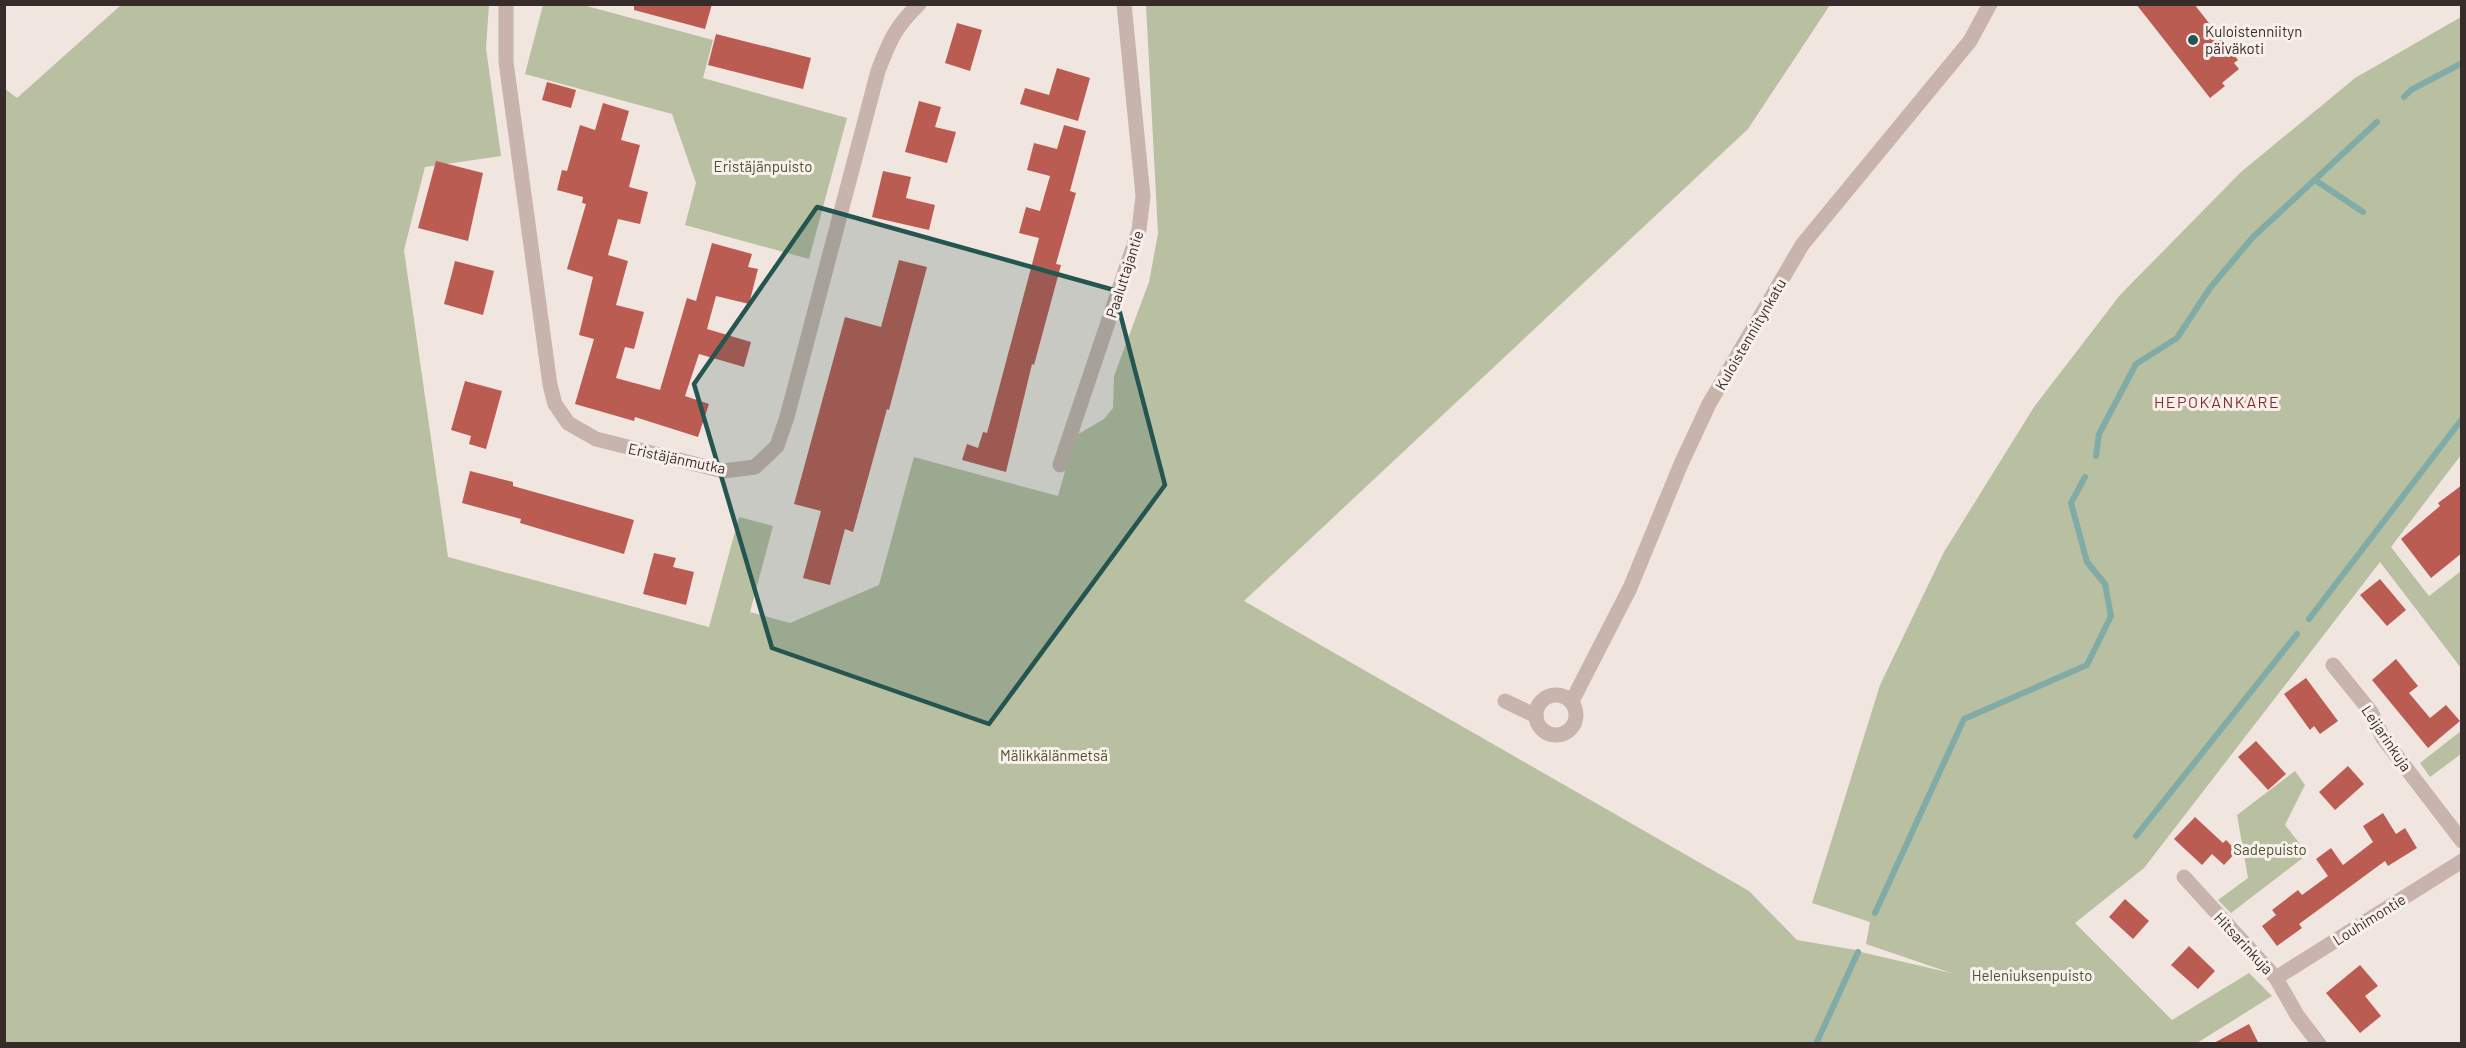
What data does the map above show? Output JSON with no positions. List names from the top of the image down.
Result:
{
  "streets": {
    "street": [
      "Paaluttajantie",
      "Kuloistenniitynkatu",
      "Eristäjänmutka",
      "Leijarinkuja",
      "Louhimontie",
      "Hitsarinkuja"
    ]
  },
  "crossings": [
    ["Louhimontie", "Hitsarinkuja"]
  ],
  "districts": ["HEPOKANKARE"],
  "parks": [
    "Eristäjänpuisto",
    "Mälikkälänmetsä",
    "Sadepuisto",
    "Heleniuksenpuisto"
  ],
  "places": ["Kuloistenniityn päiväkoti"]
}
